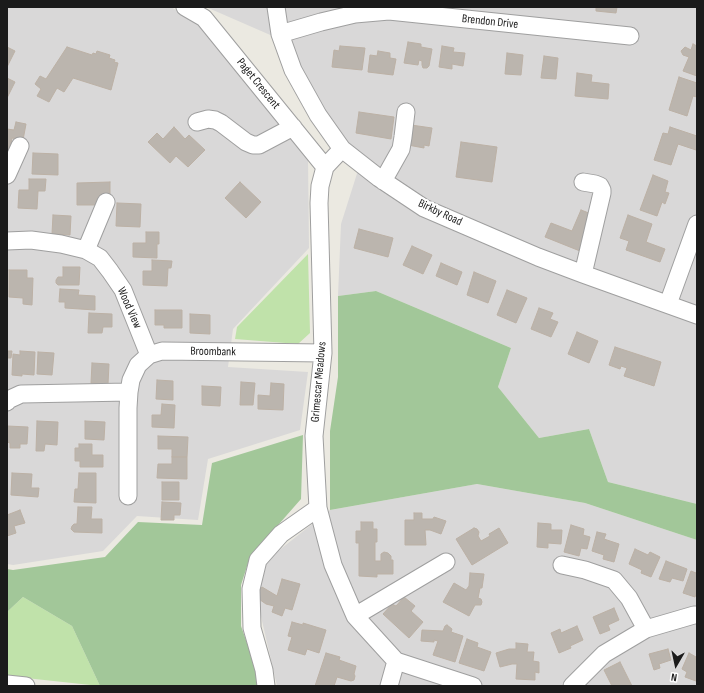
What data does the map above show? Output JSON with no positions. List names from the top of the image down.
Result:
{
  "streets": {
    "street": [
      "Brendon Drive",
      "Paget Crescent",
      "Birkby Road",
      "Wood View",
      "Broombank",
      "Grimescar Meadows"
    ]
  },
  "crossings": [
    ["Brendon Drive", "Birkby Road"],
    ["Paget Crescent", "Grimescar Meadows"],
    ["Birkby Road", "Grimescar Meadows"],
    ["Wood View", "Broombank"],
    ["Broombank", "Grimescar Meadows"]
  ],
  "north": "bottom"
}
